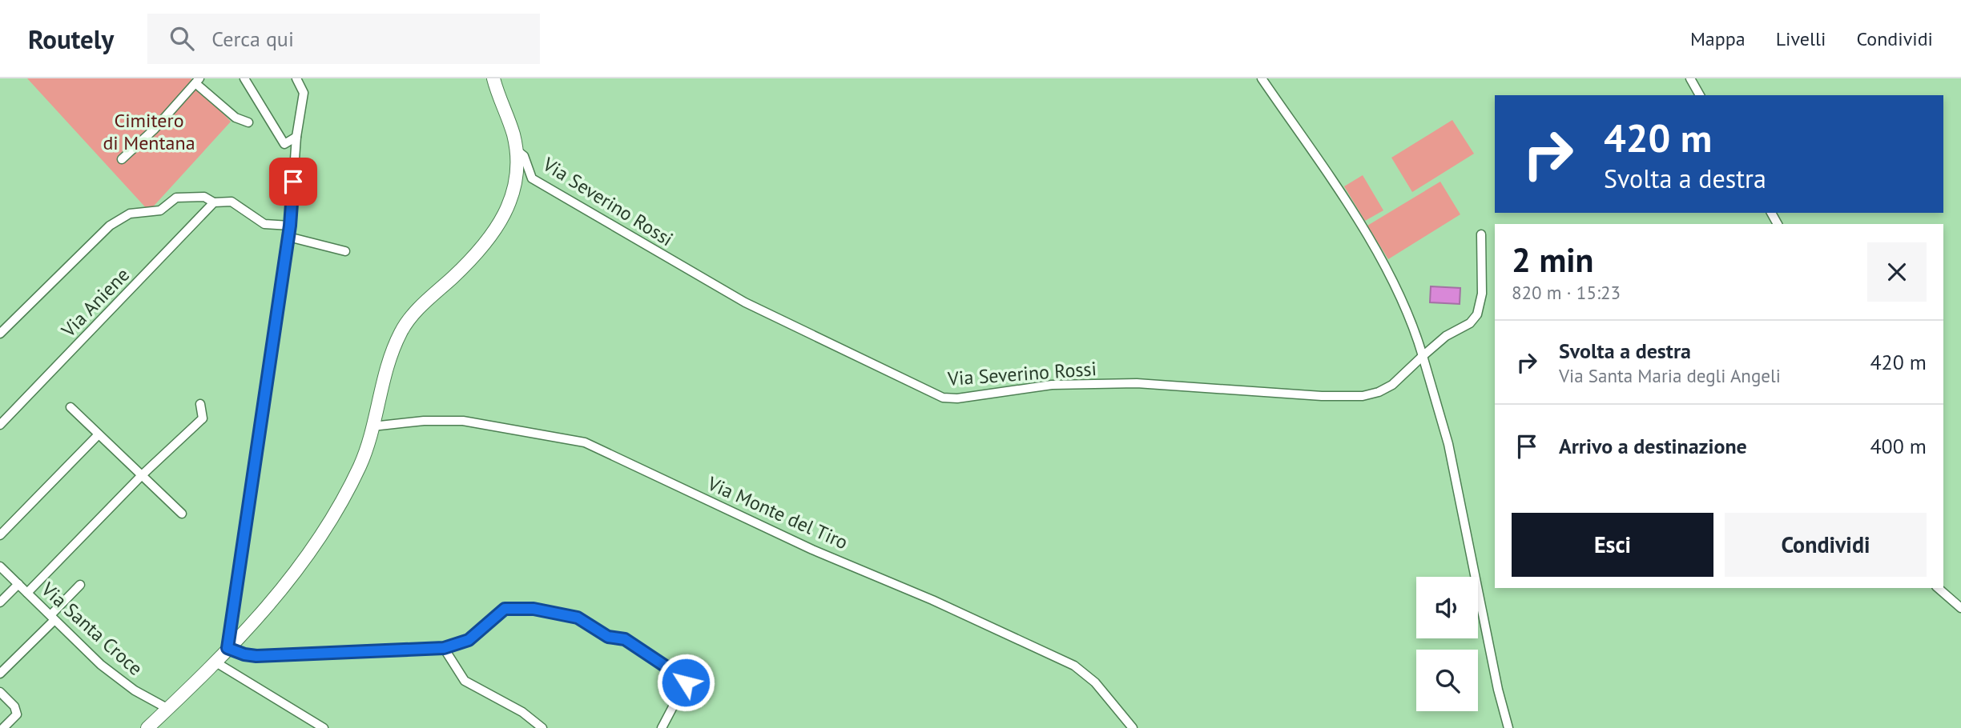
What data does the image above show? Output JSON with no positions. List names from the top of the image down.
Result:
{
  "streets": {
    "street": [
      "Via Severino Rossi",
      "Via Aniene",
      "Via Monte del Tiro",
      "Via Santa Croce"
    ]
  },
  "parks": ["Cimitero di Mentana"],
  "page": {
    "header": "Routely",
    "search": "Cerca qui",
    "nav": ["Mappa", "Livelli", "Condividi"],
    "turn": ["420 m", "Svolta a destra"],
    "heading": ["2 min", "820 m · 15:23"],
    "list": [
      {
        "name": "Svolta a destra",
        "note": "Via Santa Maria degli Angeli",
        "value": "420 m"
      },
      {
        "name": "Arrivo a destinazione",
        "value": "400 m"
      }
    ],
    "buttons": ["Esci", "Condividi"]
  }
}
